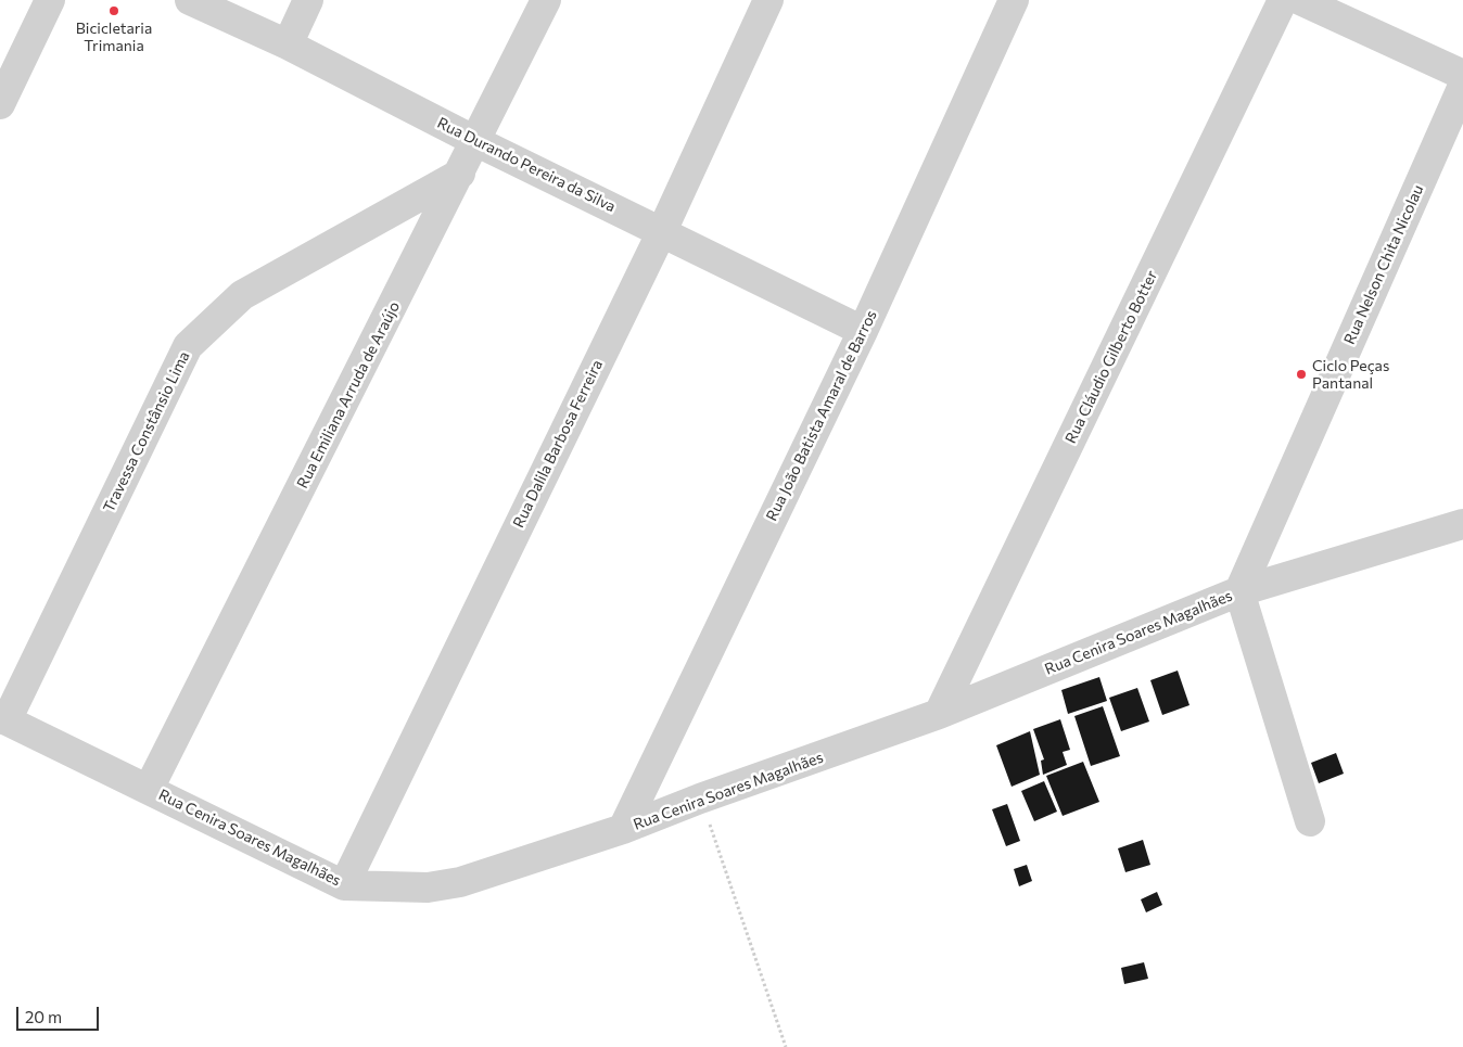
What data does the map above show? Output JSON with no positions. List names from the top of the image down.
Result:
{
  "streets": {
    "street": [
      "Rua Durando Pereira da Silva",
      "Rua Nelson Chita Nicolau",
      "Rua Cláudio Gilberto Botter",
      "Rua Emiliana Arruda de Araújo",
      "Rua João Batista Amaral de Barros",
      "Travessa Constânsio Lima",
      "Rua Dalila Barbosa Ferreira",
      "Rua Cenira Soares Magalhães"
    ]
  },
  "crossings": [
    ["Rua Durando Pereira da Silva", "Rua Emiliana Arruda de Araújo"],
    ["Rua Durando Pereira da Silva", "Rua João Batista Amaral de Barros"],
    ["Rua Durando Pereira da Silva", "Rua Dalila Barbosa Ferreira"],
    ["Rua Nelson Chita Nicolau", "Rua Cenira Soares Magalhães"],
    ["Rua Cláudio Gilberto Botter", "Rua Cenira Soares Magalhães"],
    ["Rua Emiliana Arruda de Araújo", "Travessa Constânsio Lima"],
    ["Rua Emiliana Arruda de Araújo", "Rua Cenira Soares Magalhães"],
    ["Rua João Batista Amaral de Barros", "Rua Cenira Soares Magalhães"],
    ["Travessa Constânsio Lima", "Rua Cenira Soares Magalhães"],
    ["Rua Dalila Barbosa Ferreira", "Rua Cenira Soares Magalhães"]
  ],
  "places": ["Bicicletaria Trimania", "Ciclo Peças Pantanal"],
  "scale_bar": "20 m"
}
